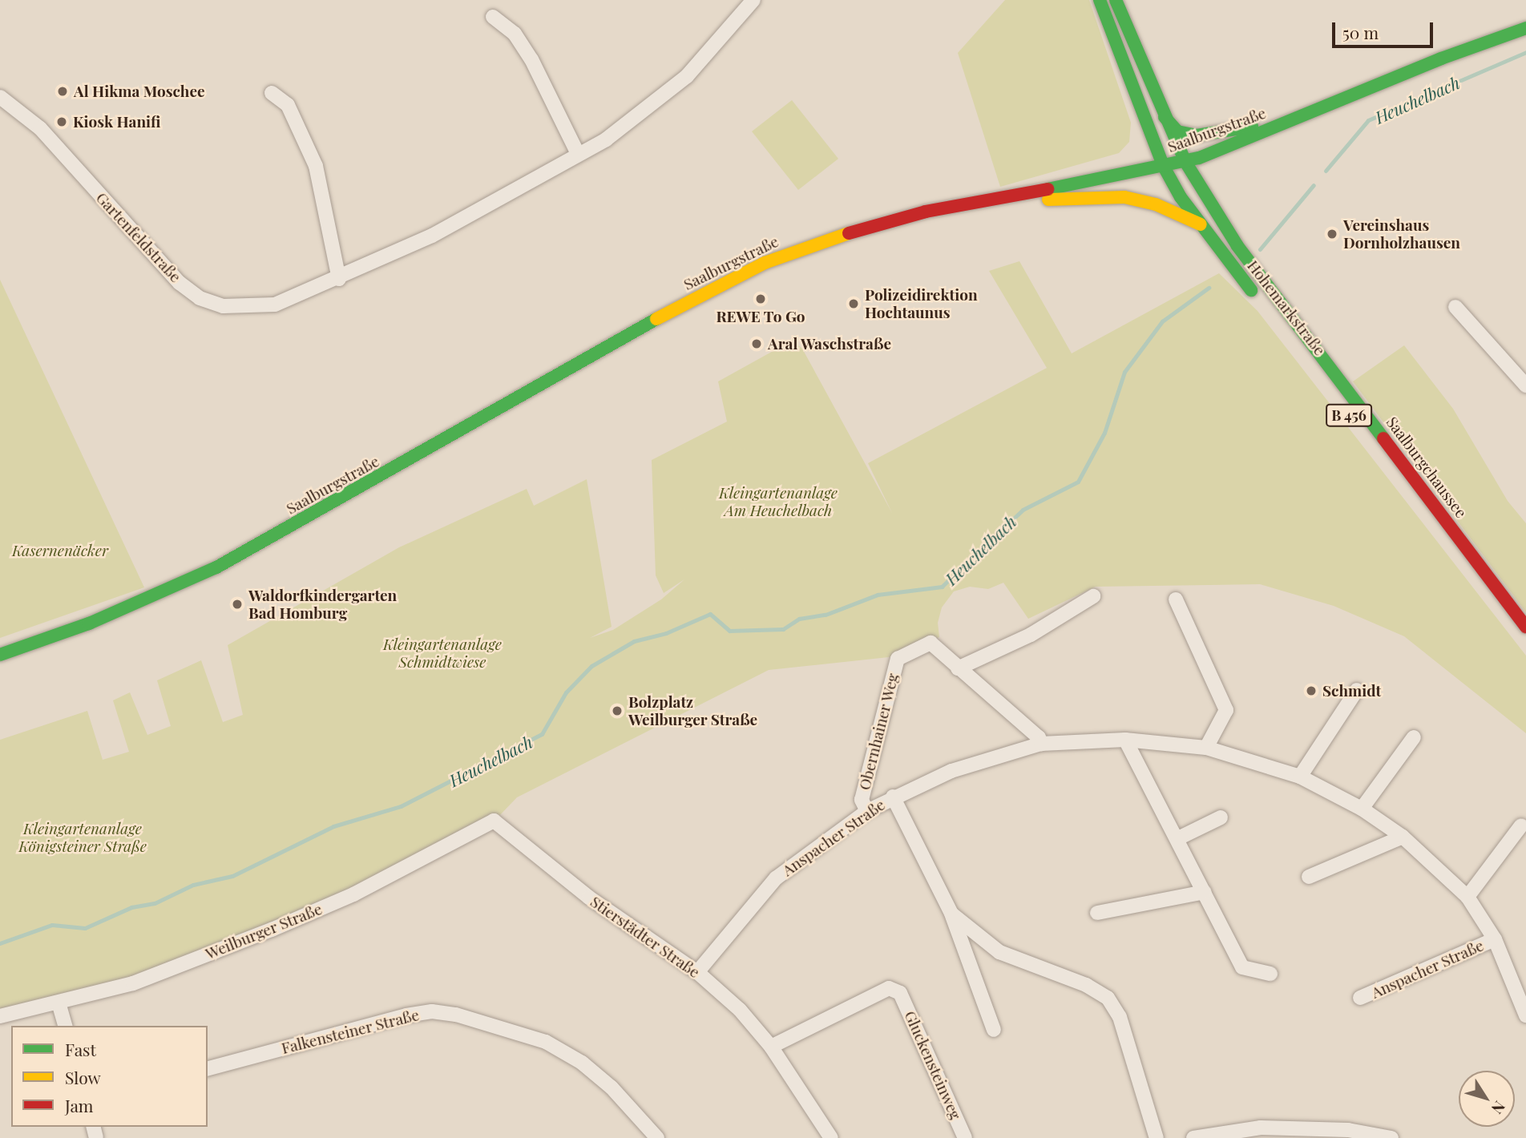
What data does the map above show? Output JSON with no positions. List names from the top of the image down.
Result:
{
  "streets": {
    "street": [
      "Saalburgstraße",
      "Gartenfeldstraße",
      "Hohemarkstraße",
      "B 456",
      "Saalburgchaussee",
      "Obernhainer Weg",
      "Anspacher Straße",
      "Weilburger Straße",
      "Stierstädter Straße",
      "Falkensteiner Straße",
      "Gluckensteinweg"
    ]
  },
  "crossings": [
    ["Saalburgstraße", "Hohemarkstraße"],
    ["Saalburgstraße", "B 456"],
    ["Saalburgstraße", "Saalburgchaussee"],
    ["Hohemarkstraße", "Saalburgchaussee"],
    ["B 456", "Saalburgchaussee"],
    ["Obernhainer Weg", "Anspacher Straße"],
    ["Anspacher Straße", "Stierstädter Straße"],
    ["Weilburger Straße", "Stierstädter Straße"],
    ["Stierstädter Straße", "Gluckensteinweg"]
  ],
  "water": ["Heuchelbach"],
  "parks": [
    "Kleingartenanlage Am Heuchelbach",
    "Kasernenäcker",
    "Kleingartenanlage Schmidtwiese",
    "Kleingartenanlage Königsteiner Straße"
  ],
  "places": [
    "Al Hikma Moschee",
    "Kiosk Hanifi",
    "Vereinshaus Dornholzhausen",
    "REWE To Go",
    "Polizeidirektion Hochtaunus",
    "Aral Waschstraße",
    "Waldorfkindergarten Bad Homburg",
    "Schmidt",
    "Bolzplatz Weilburger Straße"
  ],
  "legend": ["Fast", "Slow", "Jam"],
  "scale_bar": "50 m",
  "north": "bottom right"
}
